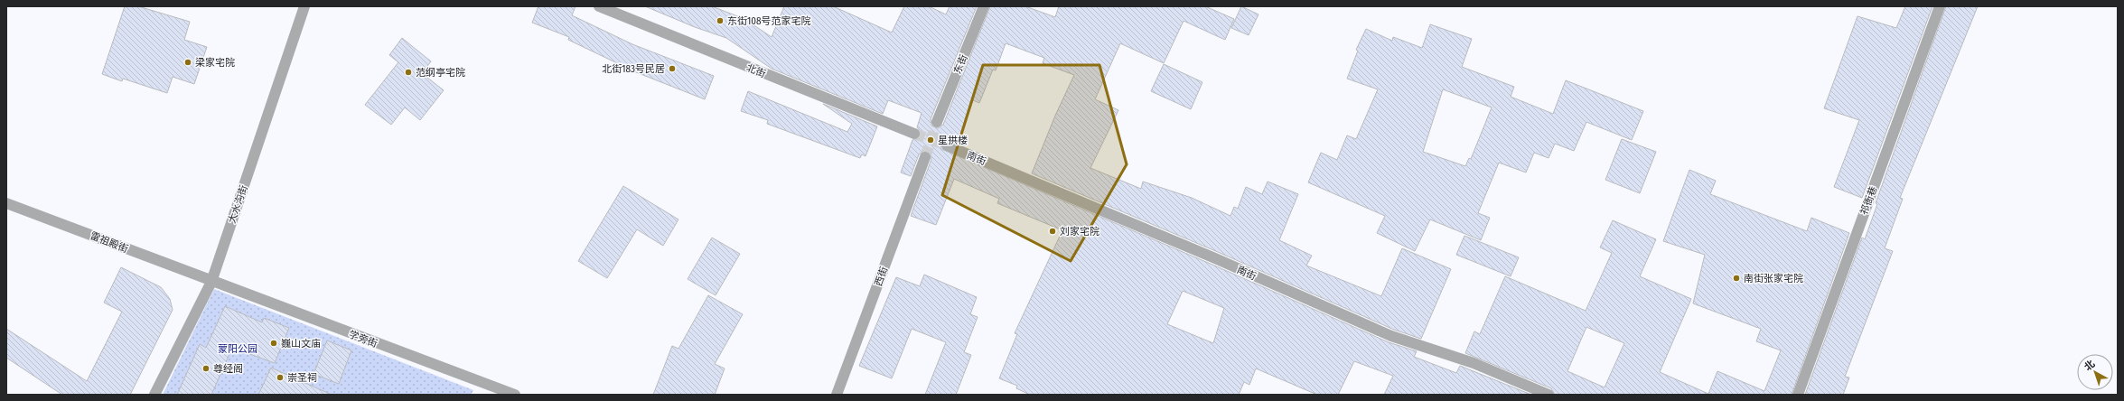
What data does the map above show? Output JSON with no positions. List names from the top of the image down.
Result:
{
  "streets": {
    "street": [
      "东街",
      "北街",
      "南街",
      "祁衙巷",
      "大水沟街",
      "雷祖殿街",
      "西街",
      "学旁街"
    ]
  },
  "crossings": [
    ["大水沟街", "雷祖殿街"],
    ["大水沟街", "学旁街"],
    ["雷祖殿街", "学旁街"]
  ],
  "parks": ["蒙阳公园"],
  "places": [
    "东街108号范家宅院",
    "梁家宅院",
    "北街183号民居",
    "范纲亭宅院",
    "星拱楼",
    "刘家宅院",
    "南街张家宅院",
    "巍山文庙",
    "尊经阁",
    "崇圣祠"
  ],
  "north": "top left"
}
